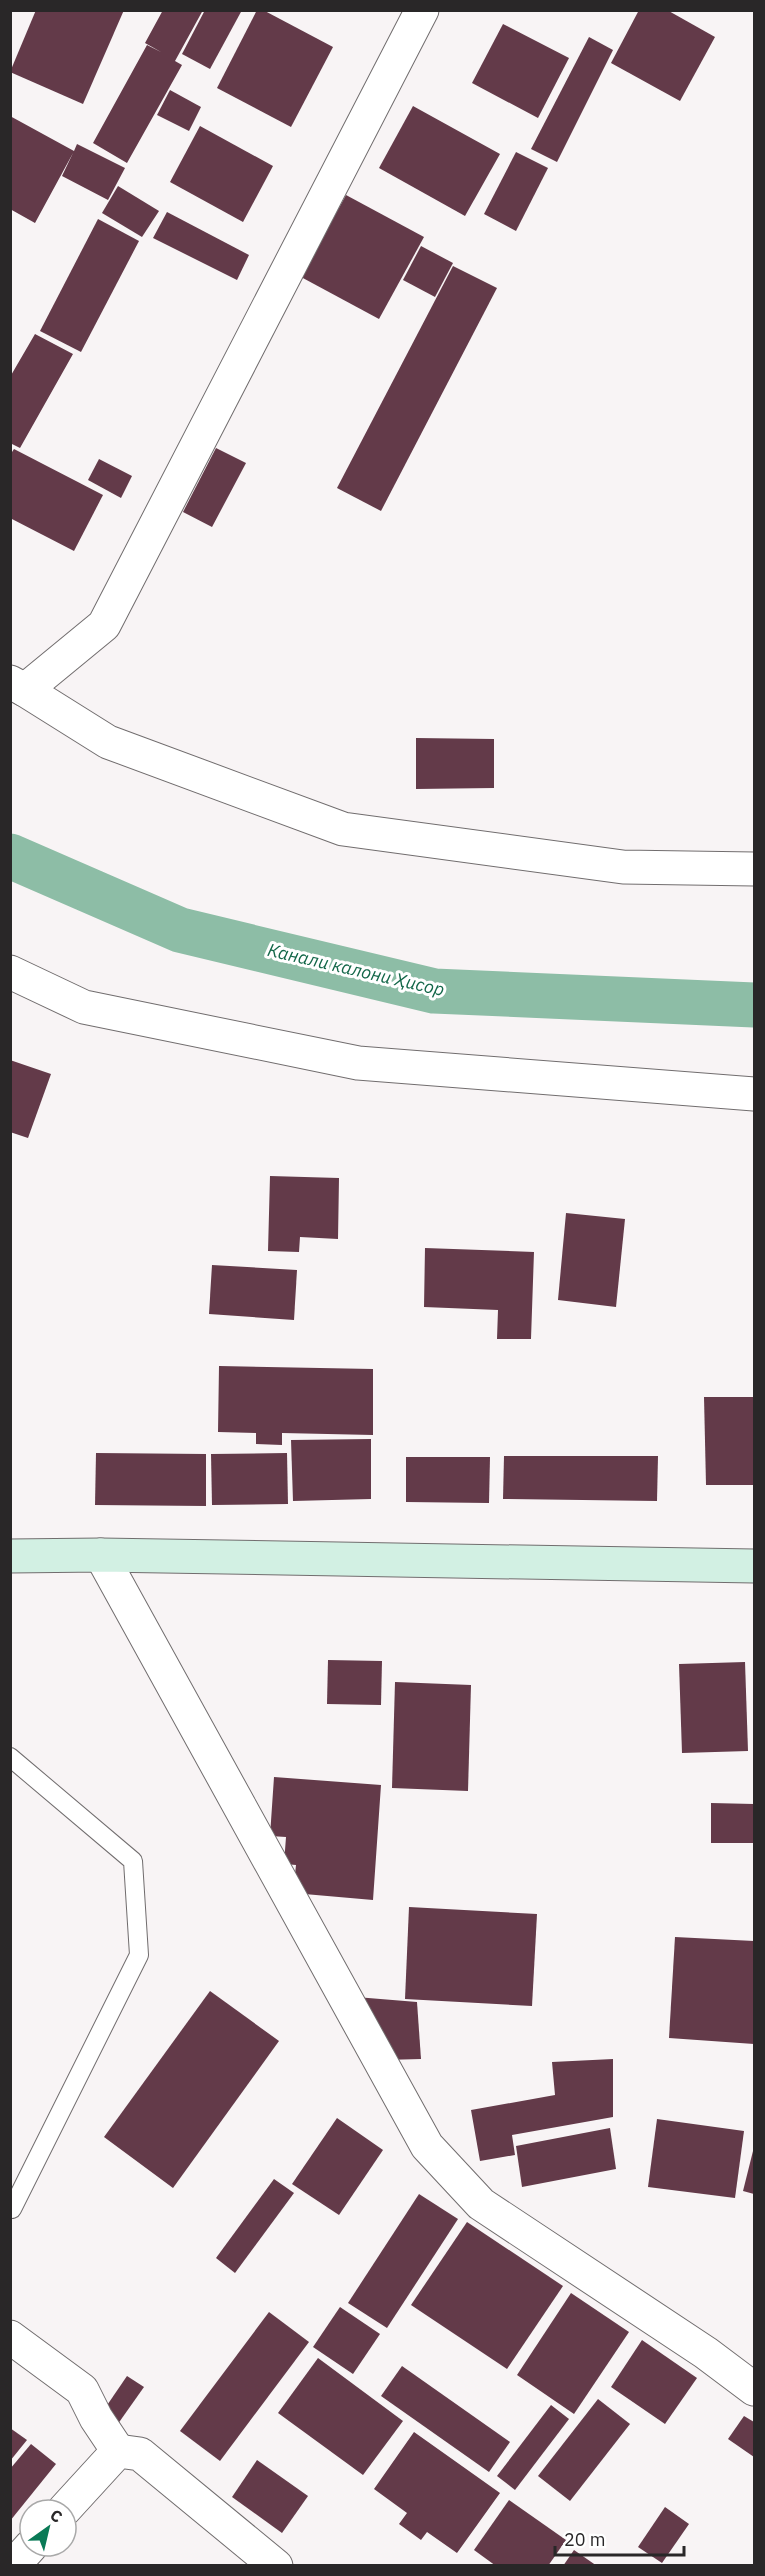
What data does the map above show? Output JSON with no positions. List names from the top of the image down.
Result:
{
  "water": ["Канали калони Ҳисор"],
  "scale_bar": "20 m",
  "north": "top right"
}
